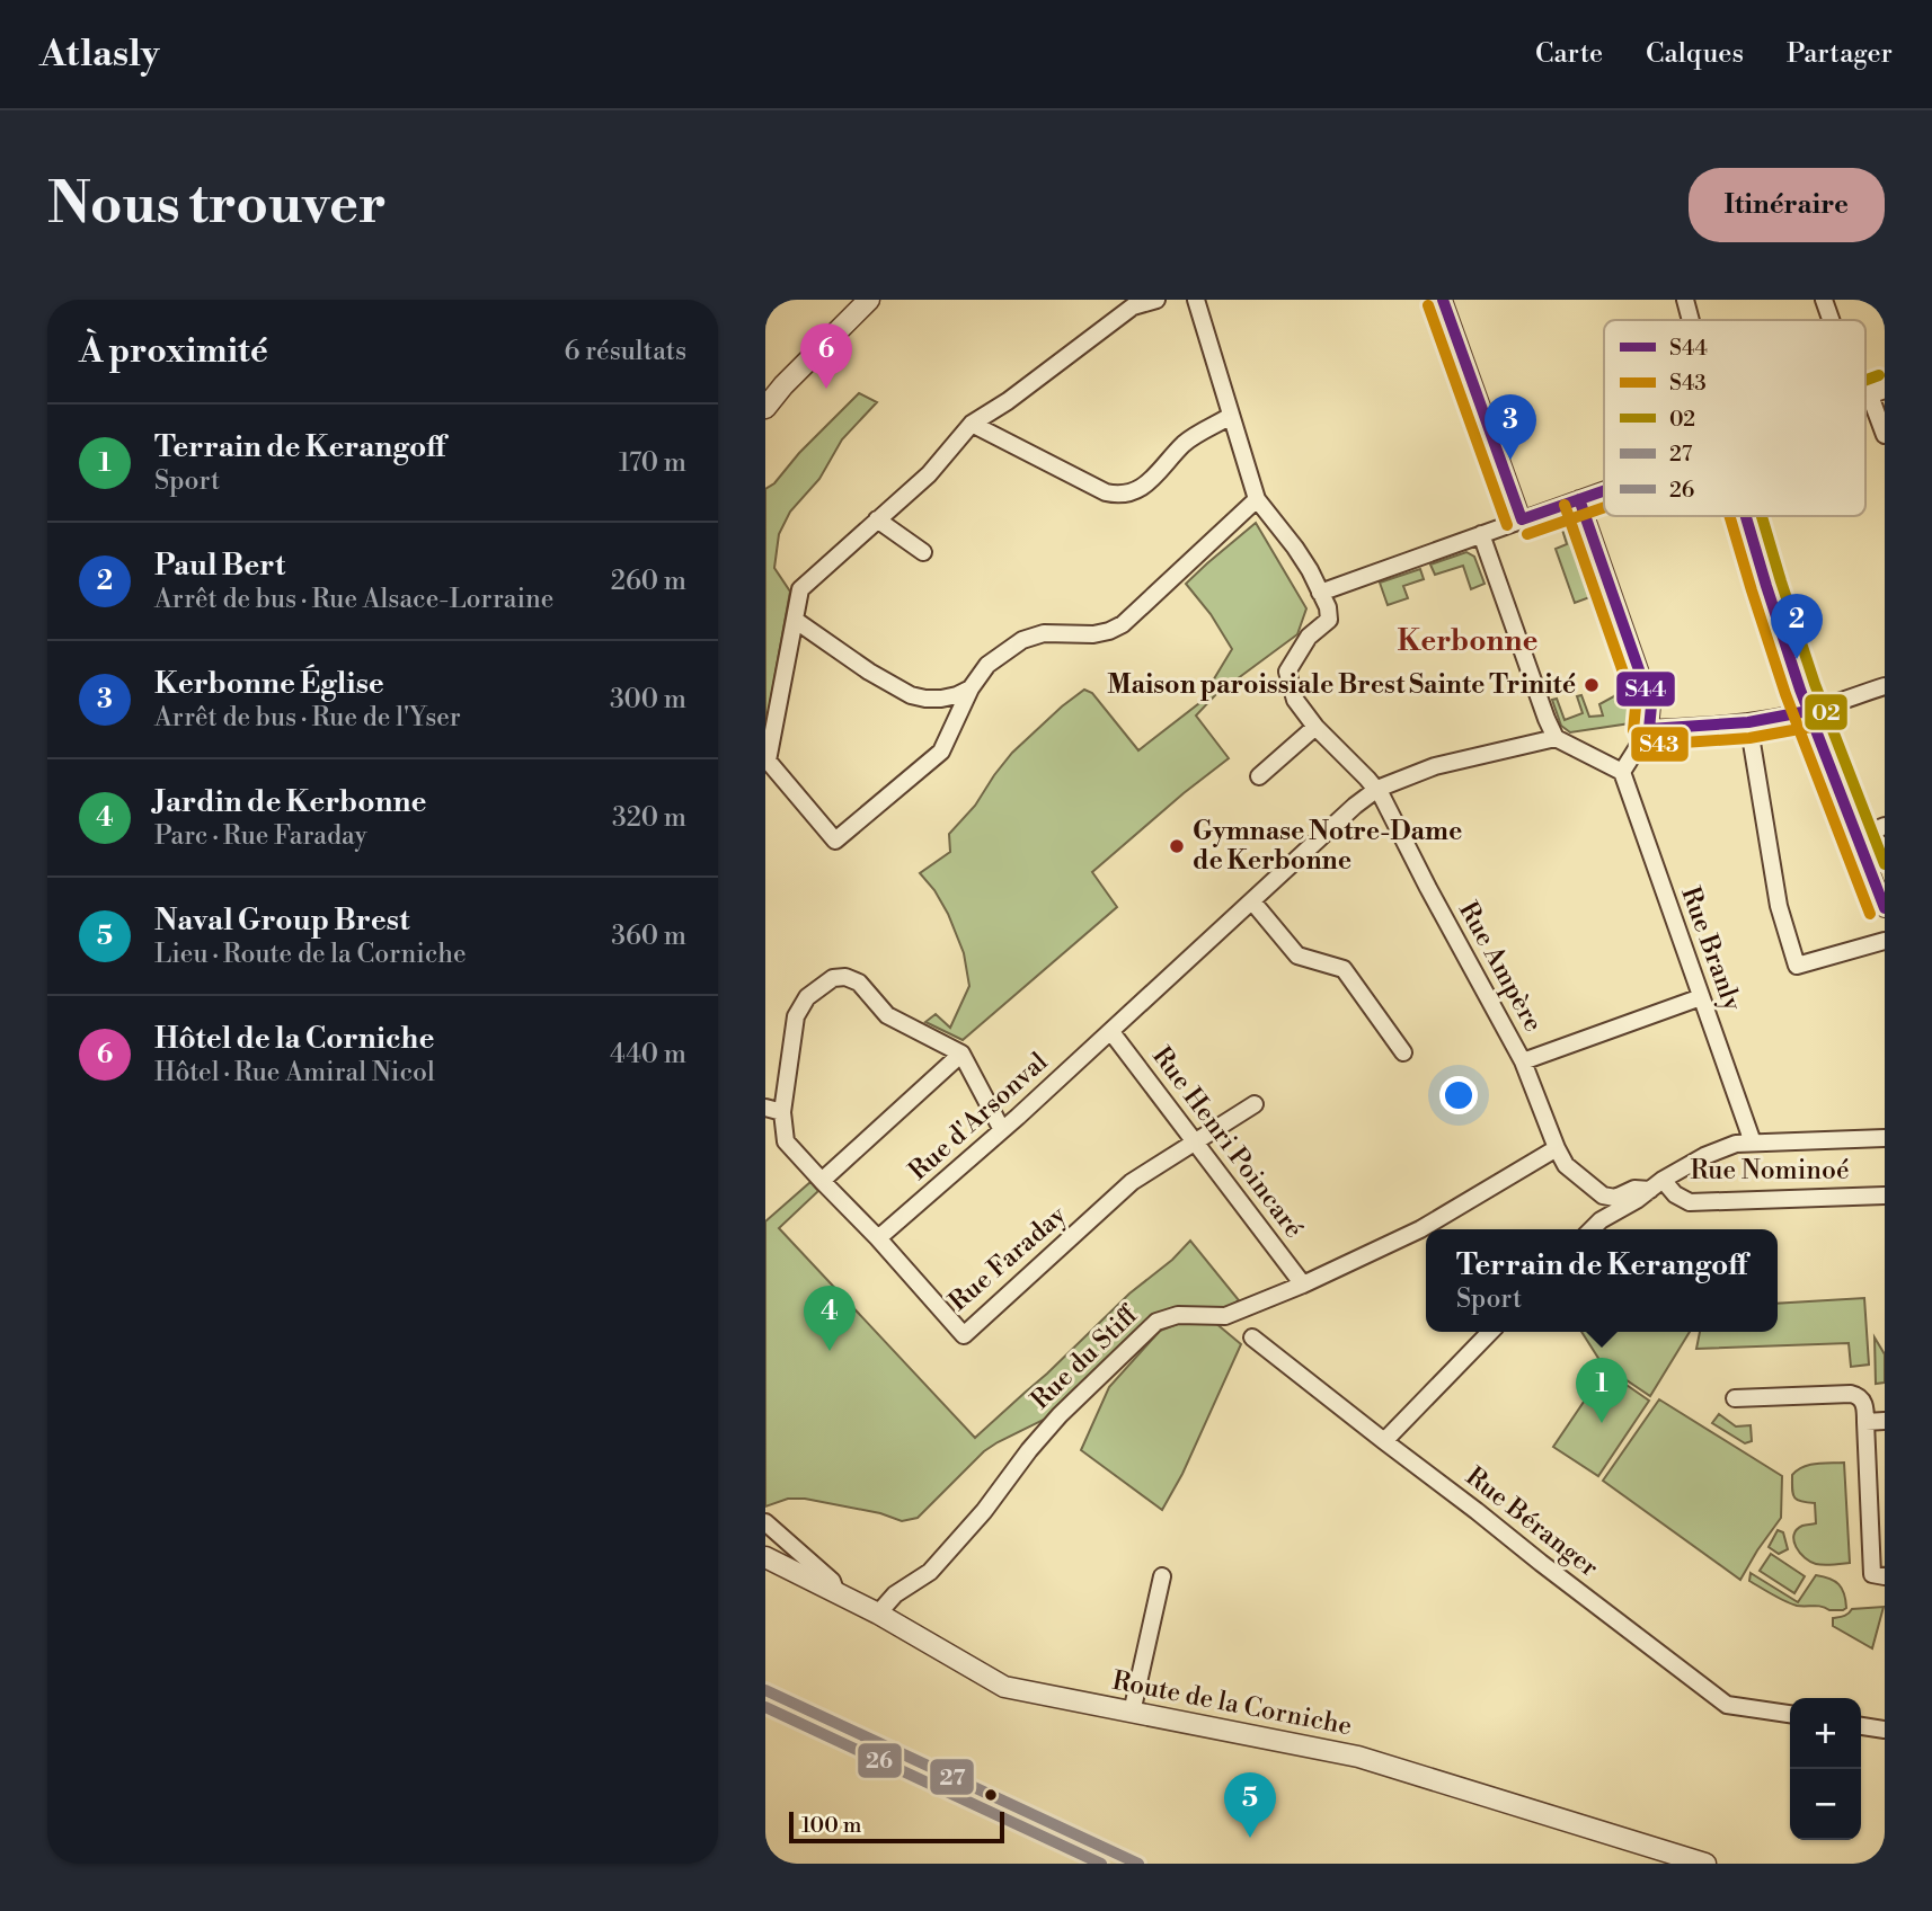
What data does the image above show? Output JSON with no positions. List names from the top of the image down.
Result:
{
  "streets": {
    "street": [
      "Rue Branly",
      "Rue Ampère",
      "Rue d'Arsonval",
      "Rue Henri Poincaré",
      "Rue Nominoé",
      "Rue Faraday",
      "Rue du Stiff",
      "Rue Béranger",
      "Route de la Corniche"
    ]
  },
  "crossings": [
    ["Rue Ampère", "Rue d'Arsonval"],
    ["Rue Ampère", "Rue Nominoé"],
    ["Rue Ampère", "Rue du Stiff"],
    ["Rue d'Arsonval", "Rue Henri Poincaré"],
    ["Rue d'Arsonval", "Rue Faraday"],
    ["Rue Henri Poincaré", "Rue Faraday"],
    ["Rue Henri Poincaré", "Rue du Stiff"],
    ["Rue du Stiff", "Route de la Corniche"]
  ],
  "districts": ["Kerbonne"],
  "places": ["Maison paroissiale Brest Sainte Trinité", "Gymnase Notre-Dame de Kerbonne"],
  "lines": [
    "transit line S44",
    "transit line S43",
    "transit line 02",
    "transit line 27",
    "transit line 26"
  ],
  "legend": [
    "S44",
    "S43",
    "02",
    "27",
    "26"
  ],
  "scale_bar": "100 m",
  "page": {
    "header": "Atlasly",
    "nav": ["Carte", "Calques", "Partager"],
    "buttons": "Itinéraire",
    "title": "Nous trouver",
    "heading": ["À proximité", "6 résultats"],
    "pins": [
      "6",
      "3",
      "2",
      "4",
      "1",
      "5"
    ],
    "list": [
      {
        "mark": "1",
        "name": "Terrain de Kerangoff",
        "note": "Sport",
        "value": "170 m"
      },
      {
        "mark": "2",
        "name": "Paul Bert",
        "note": "Arrêt de bus · Rue Alsace-Lorraine",
        "value": "260 m"
      },
      {
        "mark": "3",
        "name": "Kerbonne Église",
        "note": "Arrêt de bus · Rue de l'Yser",
        "value": "300 m"
      },
      {
        "mark": "4",
        "name": "Jardin de Kerbonne",
        "note": "Parc · Rue Faraday",
        "value": "320 m"
      },
      {
        "mark": "5",
        "name": "Naval Group Brest",
        "note": "Lieu · Route de la Corniche",
        "value": "360 m"
      },
      {
        "mark": "6",
        "name": "Hôtel de la Corniche",
        "note": "Hôtel · Rue Amiral Nicol",
        "value": "440 m"
      }
    ],
    "popup": ["Terrain de Kerangoff", "Sport"],
    "map_buttons": ["+", "−"],
    "scale": "100 m"
  }
}
